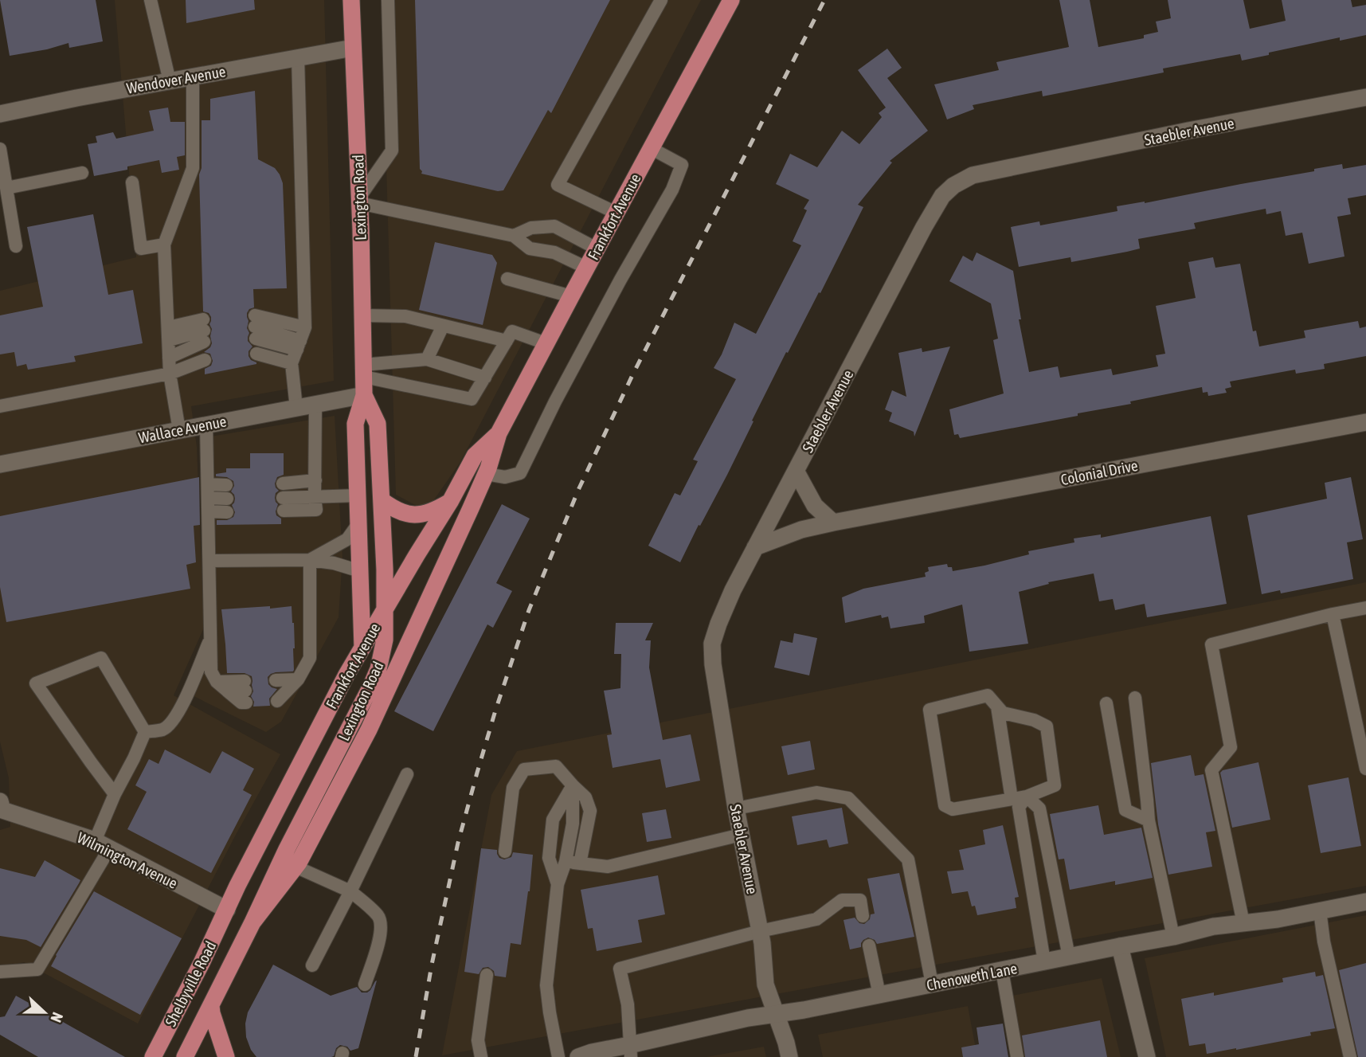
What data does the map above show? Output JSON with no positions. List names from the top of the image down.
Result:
{
  "streets": {
    "main road": ["Lexington Road", "Frankfort Avenue", "Shelbyville Road"],
    "street": [
      "Wendover Avenue",
      "Staebler Avenue",
      "Wallace Avenue",
      "Colonial Drive",
      "Wilmington Avenue",
      "Chenoweth Lane"
    ]
  },
  "crossings": [
    ["Wendover Avenue", "Lexington Road"],
    ["Staebler Avenue", "Colonial Drive"],
    ["Staebler Avenue", "Chenoweth Lane"],
    ["Lexington Road", "Frankfort Avenue"],
    ["Lexington Road", "Wallace Avenue"],
    ["Frankfort Avenue", "Wilmington Avenue"],
    ["Frankfort Avenue", "Shelbyville Road"],
    ["Wilmington Avenue", "Shelbyville Road"]
  ],
  "north": "right"
}
